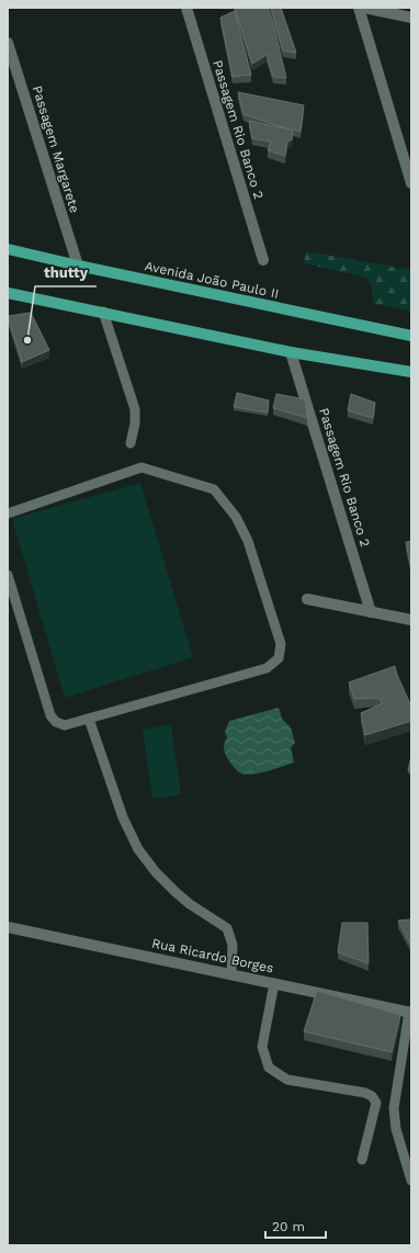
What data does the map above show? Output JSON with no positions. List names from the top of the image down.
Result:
{
  "streets": {
    "main road": ["Avenida João Paulo II"],
    "street": ["Passagem Rio Banco 2", "Passagem Margarete", "Rua Ricardo Borges"]
  },
  "crossings": [
    ["Passagem Margarete", "Avenida João Paulo II"]
  ],
  "places": ["thutty"],
  "scale_bar": "20 m"
}
